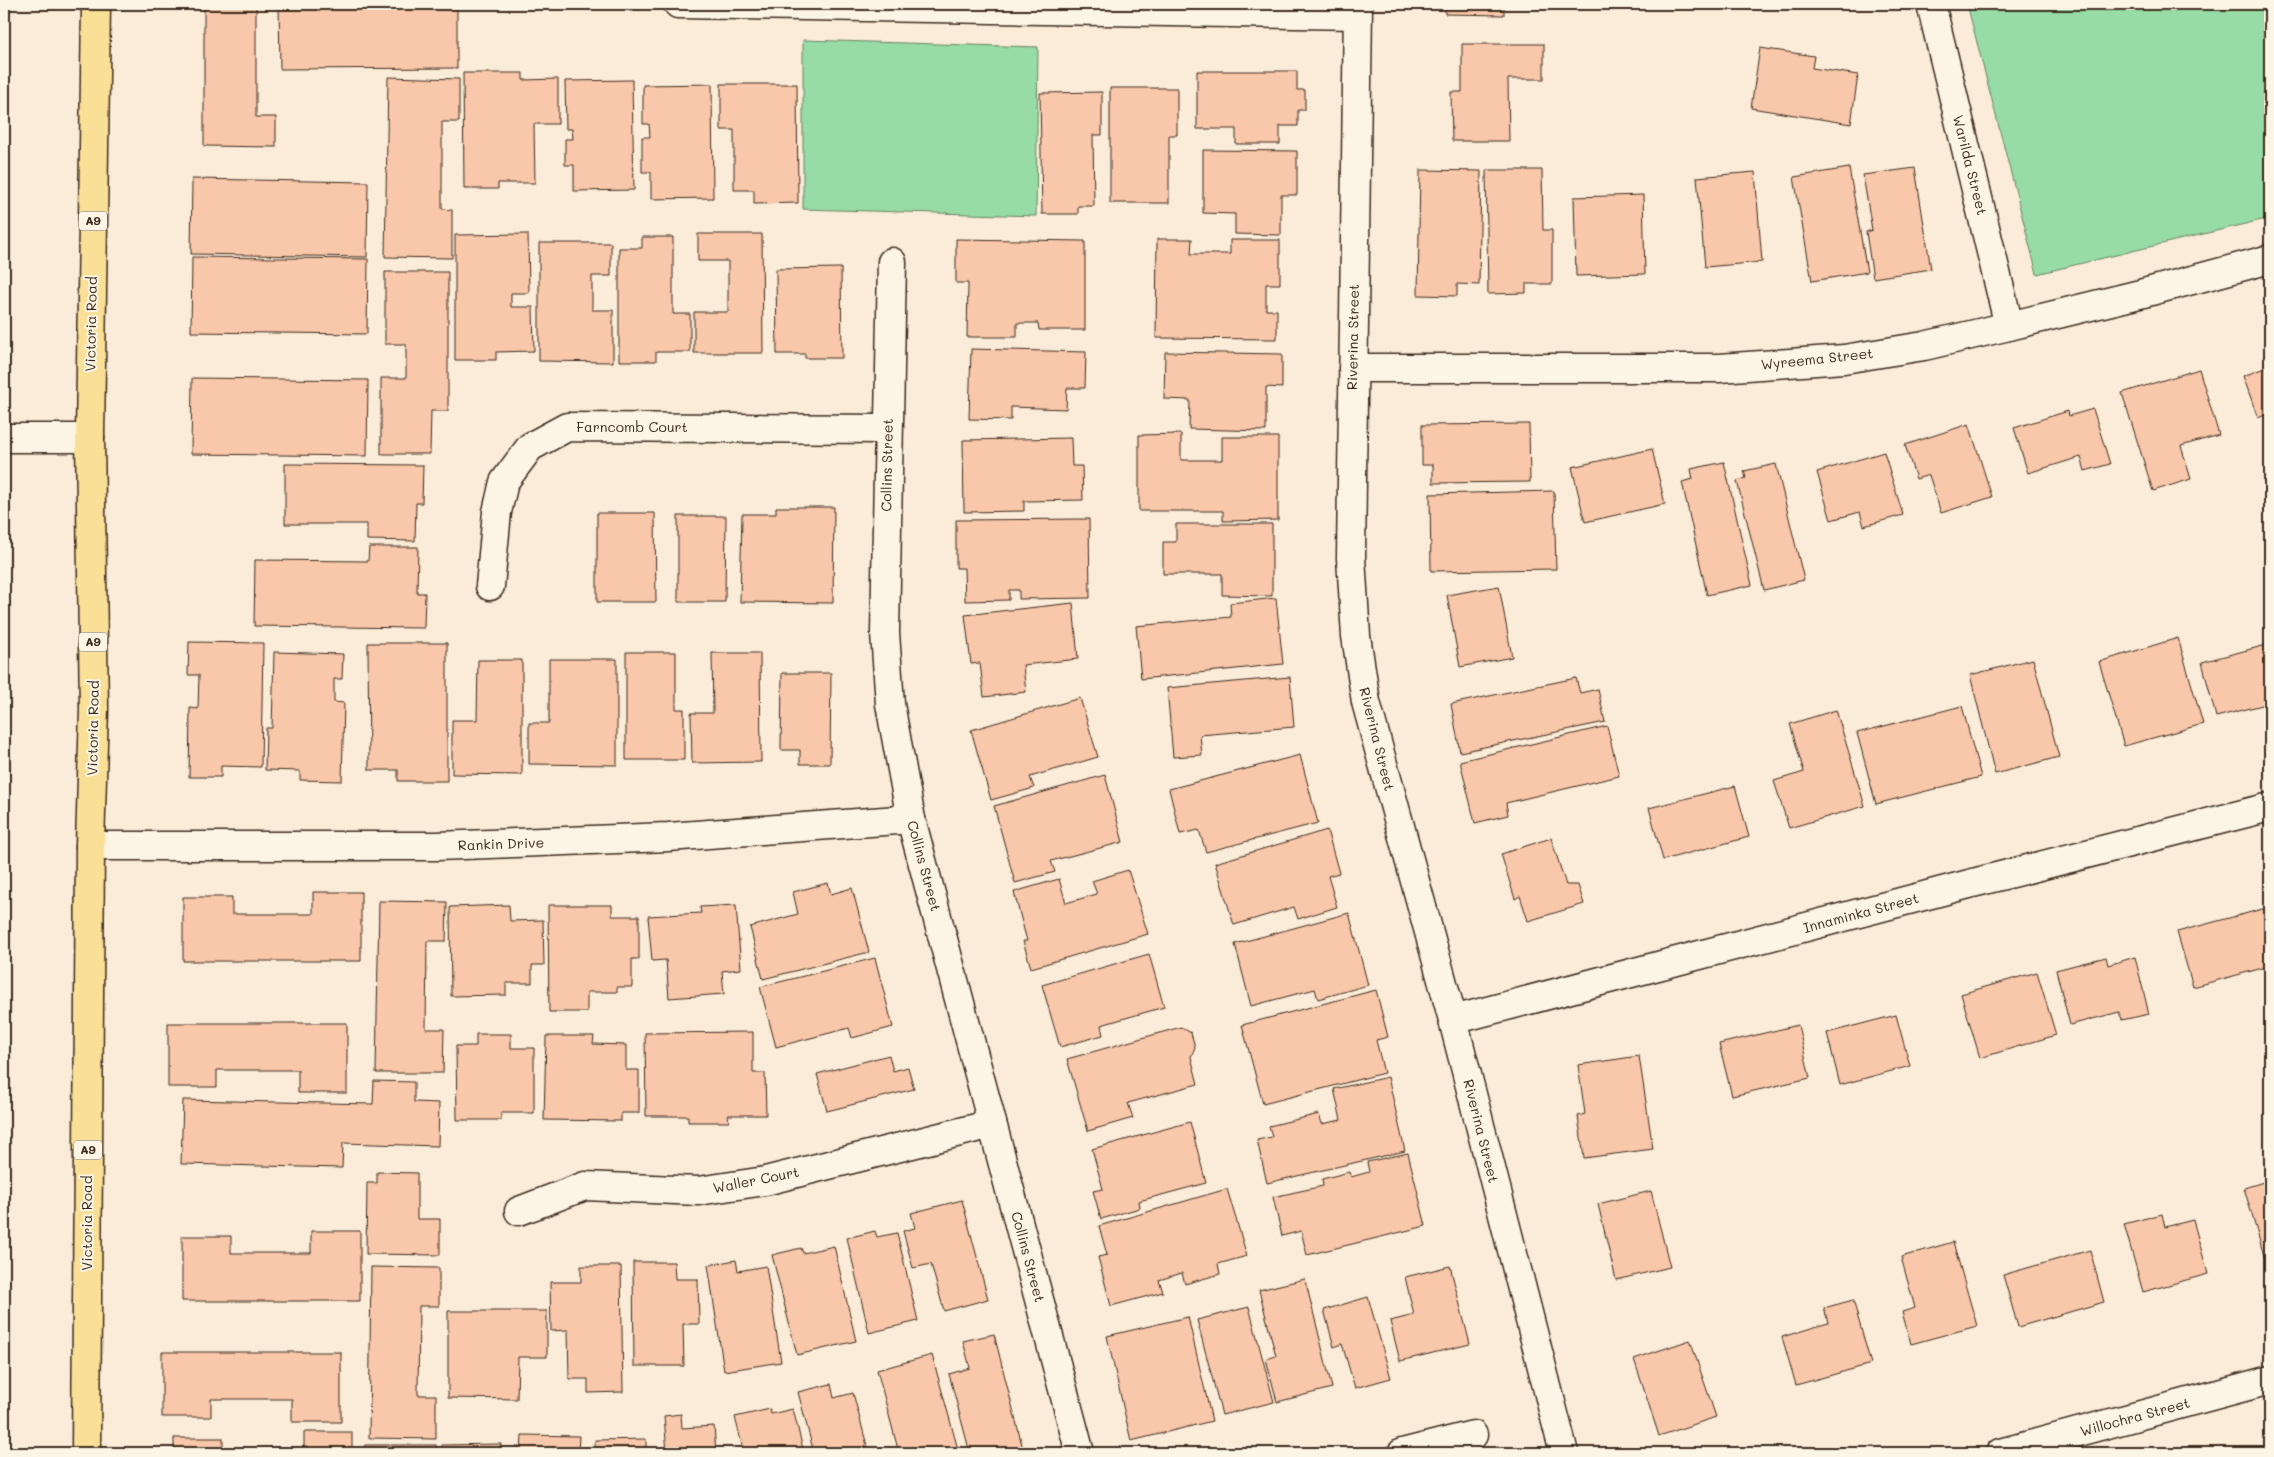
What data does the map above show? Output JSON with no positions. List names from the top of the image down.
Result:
{
  "streets": {
    "highway": ["A9", "Victoria Road"],
    "street": [
      "Warilda Street",
      "Riverina Street",
      "Wyreema Street",
      "Farncomb Court",
      "Collins Street",
      "Rankin Drive",
      "Innaminka Street",
      "Waller Court",
      "Willochra Street"
    ]
  },
  "crossings": [
    ["Warilda Street", "Wyreema Street"],
    ["Victoria Road", "Rankin Drive"],
    ["Riverina Street", "Wyreema Street"],
    ["Riverina Street", "Innaminka Street"],
    ["Farncomb Court", "Collins Street"],
    ["Collins Street", "Rankin Drive"],
    ["Collins Street", "Waller Court"]
  ]
}
